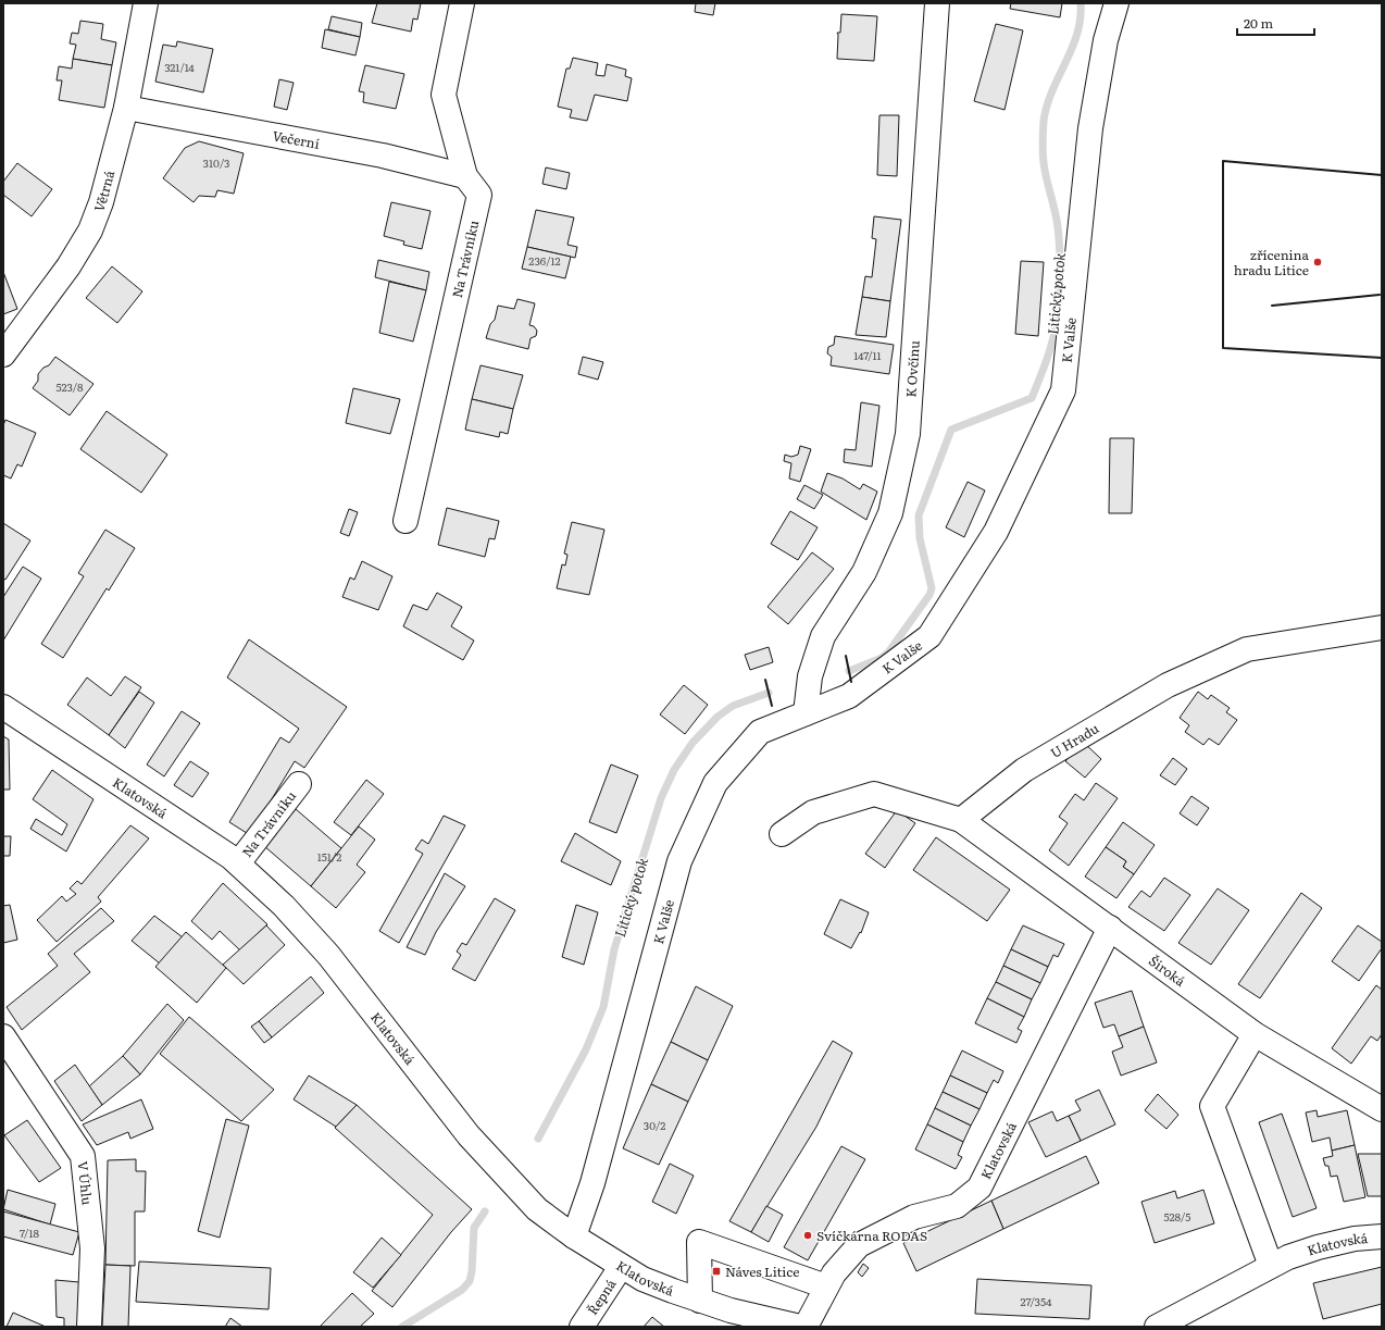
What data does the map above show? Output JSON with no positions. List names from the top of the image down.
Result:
{
  "streets": {
    "street": [
      "Večerní",
      "Větrná",
      "Na Trávníku",
      "K Valše",
      "K Ovčínu",
      "U Hradu",
      "Klatovská",
      "Široká",
      "V Úhlu",
      "Řepná"
    ]
  },
  "crossings": [
    ["Večerní", "Větrná"],
    ["Večerní", "Na Trávníku"],
    ["Na Trávníku", "Klatovská"],
    ["K Valše", "K Ovčínu"],
    ["K Valše", "Klatovská"],
    ["U Hradu", "Široká"],
    ["Klatovská", "Široká"],
    ["Klatovská", "Řepná"]
  ],
  "water": ["Litický potok"],
  "places": {
    "other": ["zřícenina hradu Litice", "Svíčkárna RODAS"],
    "transit": ["Náves Litice"]
  },
  "house_numbers": [
    "321/14",
    "310/3",
    "236/12",
    "147/11",
    "523/8",
    "151/2",
    "30/2",
    "528/5",
    "7/18",
    "27/354"
  ],
  "scale_bar": "20 m"
}
